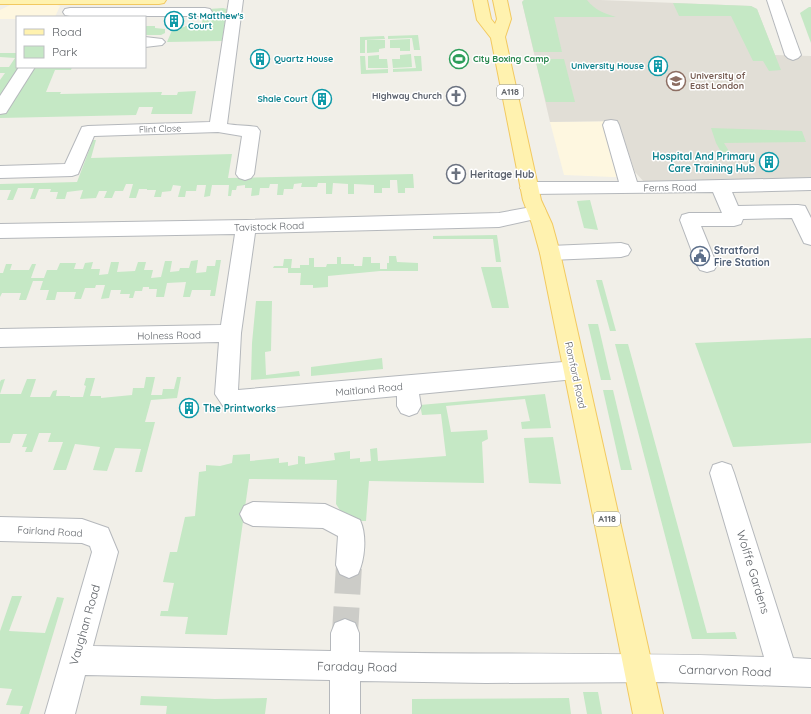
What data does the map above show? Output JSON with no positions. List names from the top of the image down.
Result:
{
  "streets": {
    "main road": ["A118", "Romford Road"],
    "street": [
      "Flint Close",
      "Ferns Road",
      "Tavistock Road",
      "Holness Road",
      "Maitland Road",
      "Fairland Road",
      "Wolffe Gardens",
      "Vaughan Road",
      "Faraday Road",
      "Carnarvon Road"
    ]
  },
  "crossings": [
    ["Ferns Road", "Romford Road"],
    ["Tavistock Road", "Romford Road"],
    ["Holness Road", "Maitland Road"],
    ["Romford Road", "Maitland Road"],
    ["Romford Road", "Faraday Road"],
    ["Romford Road", "Carnarvon Road"],
    ["Fairland Road", "Vaughan Road"],
    ["Wolffe Gardens", "Carnarvon Road"],
    ["Vaughan Road", "Faraday Road"],
    ["Faraday Road", "Carnarvon Road"]
  ],
  "places": {
    "building": [
      "St Matthew's Court",
      "Quartz House",
      "University House",
      "Shale Court",
      "Hospital And Primary Care Training Hub",
      "The Printworks"
    ],
    "sports": ["City Boxing Camp"],
    "school or university": ["University of East London"],
    "church": ["Highway Church", "Heritage Hub"],
    "public building": ["Stratford Fire Station"]
  },
  "legend": ["Road", "Park"]
}
